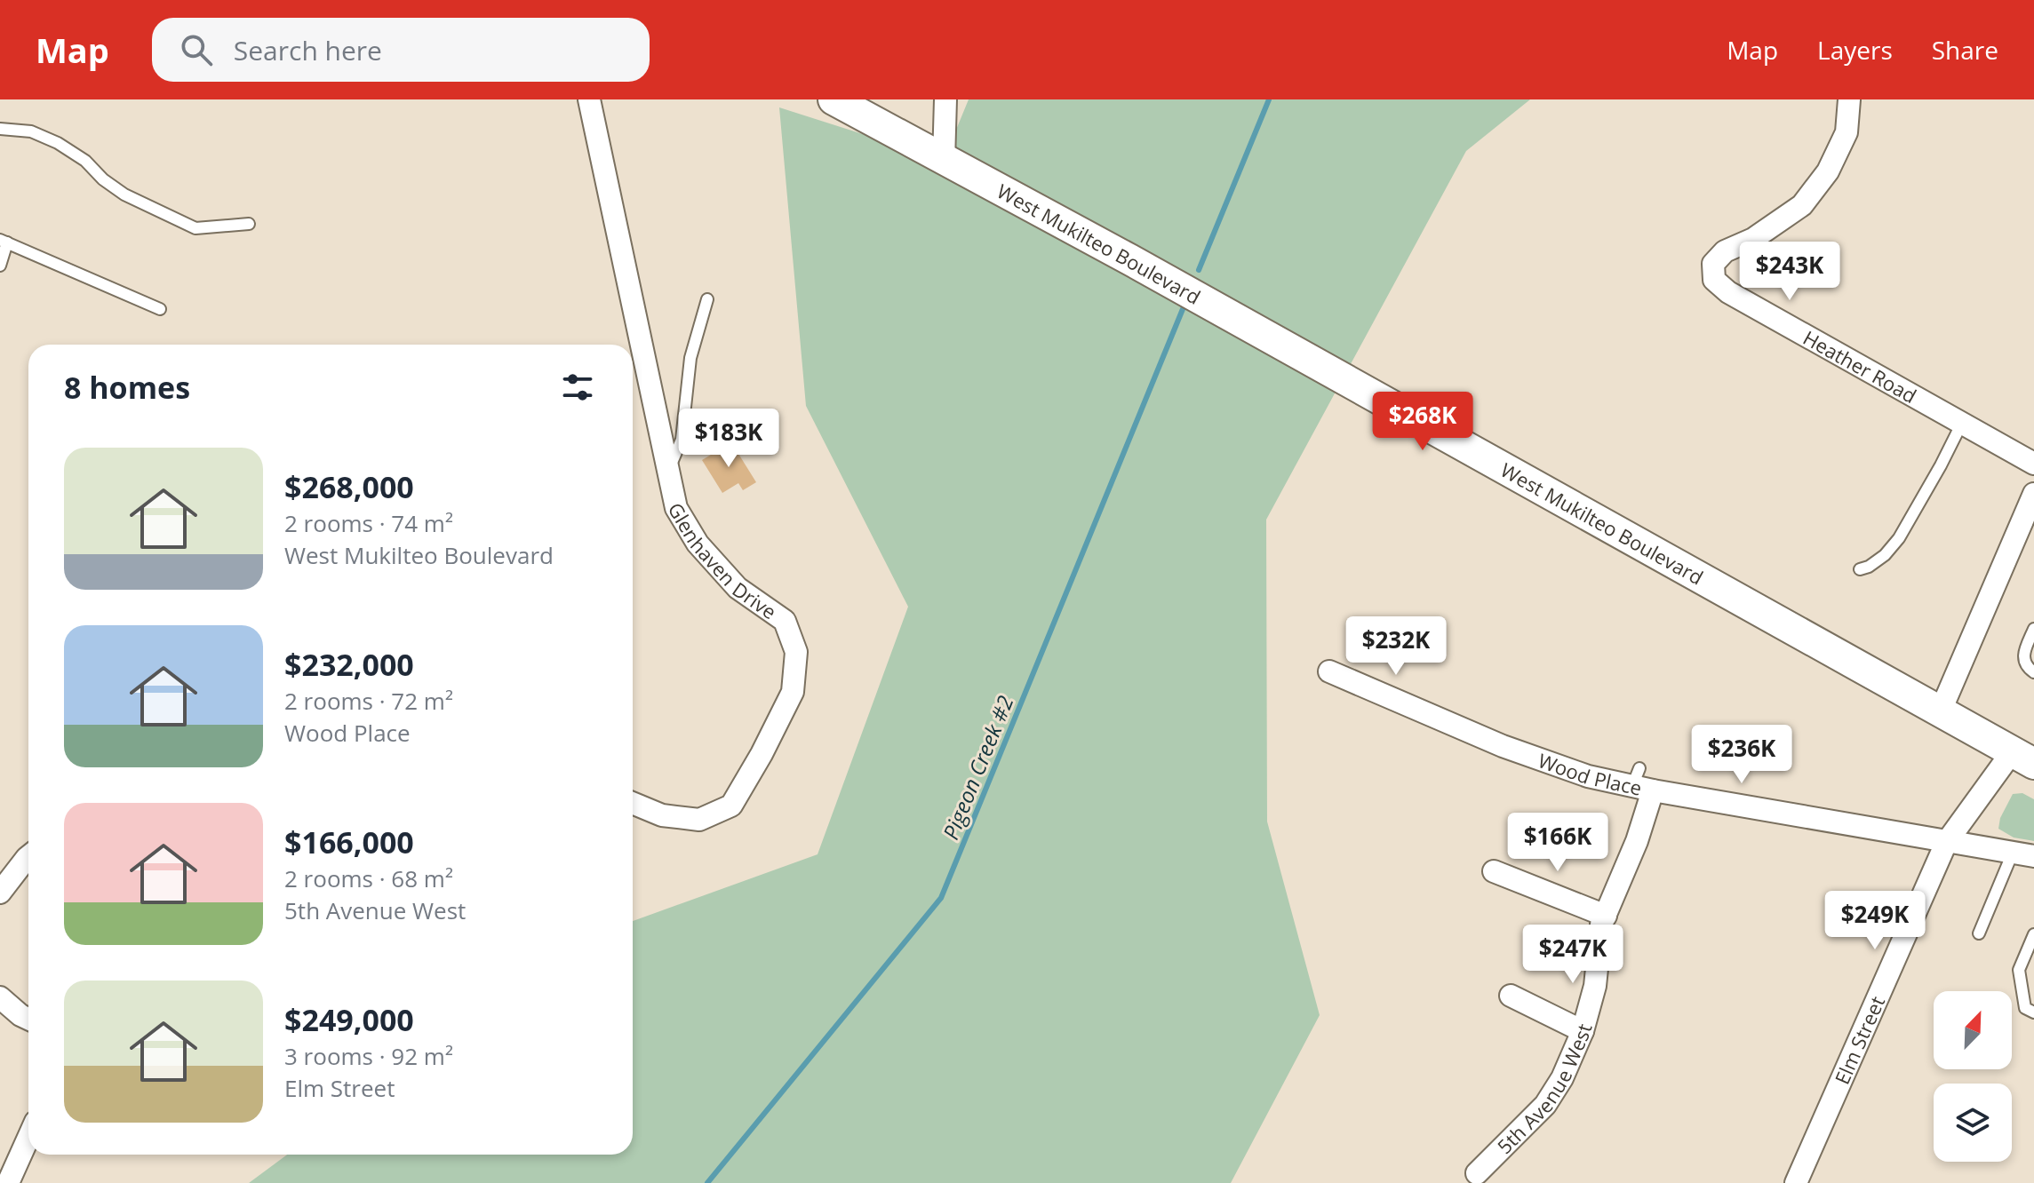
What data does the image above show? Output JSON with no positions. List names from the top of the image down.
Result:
{
  "streets": {
    "main road": ["West Mukilteo Boulevard"],
    "street": [
      "Heather Road",
      "Glenhaven Drive",
      "Wood Place",
      "Elm Street",
      "5th Avenue West"
    ]
  },
  "crossings": [
    ["West Mukilteo Boulevard", "Elm Street"],
    ["Wood Place", "Elm Street"],
    ["Wood Place", "5th Avenue West"]
  ],
  "water": ["Pigeon Creek #2"],
  "north": "top right",
  "page": {
    "header": "Map",
    "search": "Search here",
    "nav": ["Map", "Layers", "Share"],
    "price": [
      "$243K",
      "$268K",
      "$183K",
      "$232K",
      "$236K",
      "$166K",
      "$249K",
      "$247K"
    ],
    "heading": "8 homes",
    "list": [
      {
        "name": "$268,000",
        "note": "2 rooms · 74 m² · West Mukilteo Boulevard"
      },
      {
        "name": "$232,000",
        "note": "2 rooms · 72 m² · Wood Place"
      },
      {
        "name": "$166,000",
        "note": "2 rooms · 68 m² · 5th Avenue West"
      },
      {
        "name": "$249,000",
        "note": "3 rooms · 92 m² · Elm Street"
      }
    ]
  }
}
